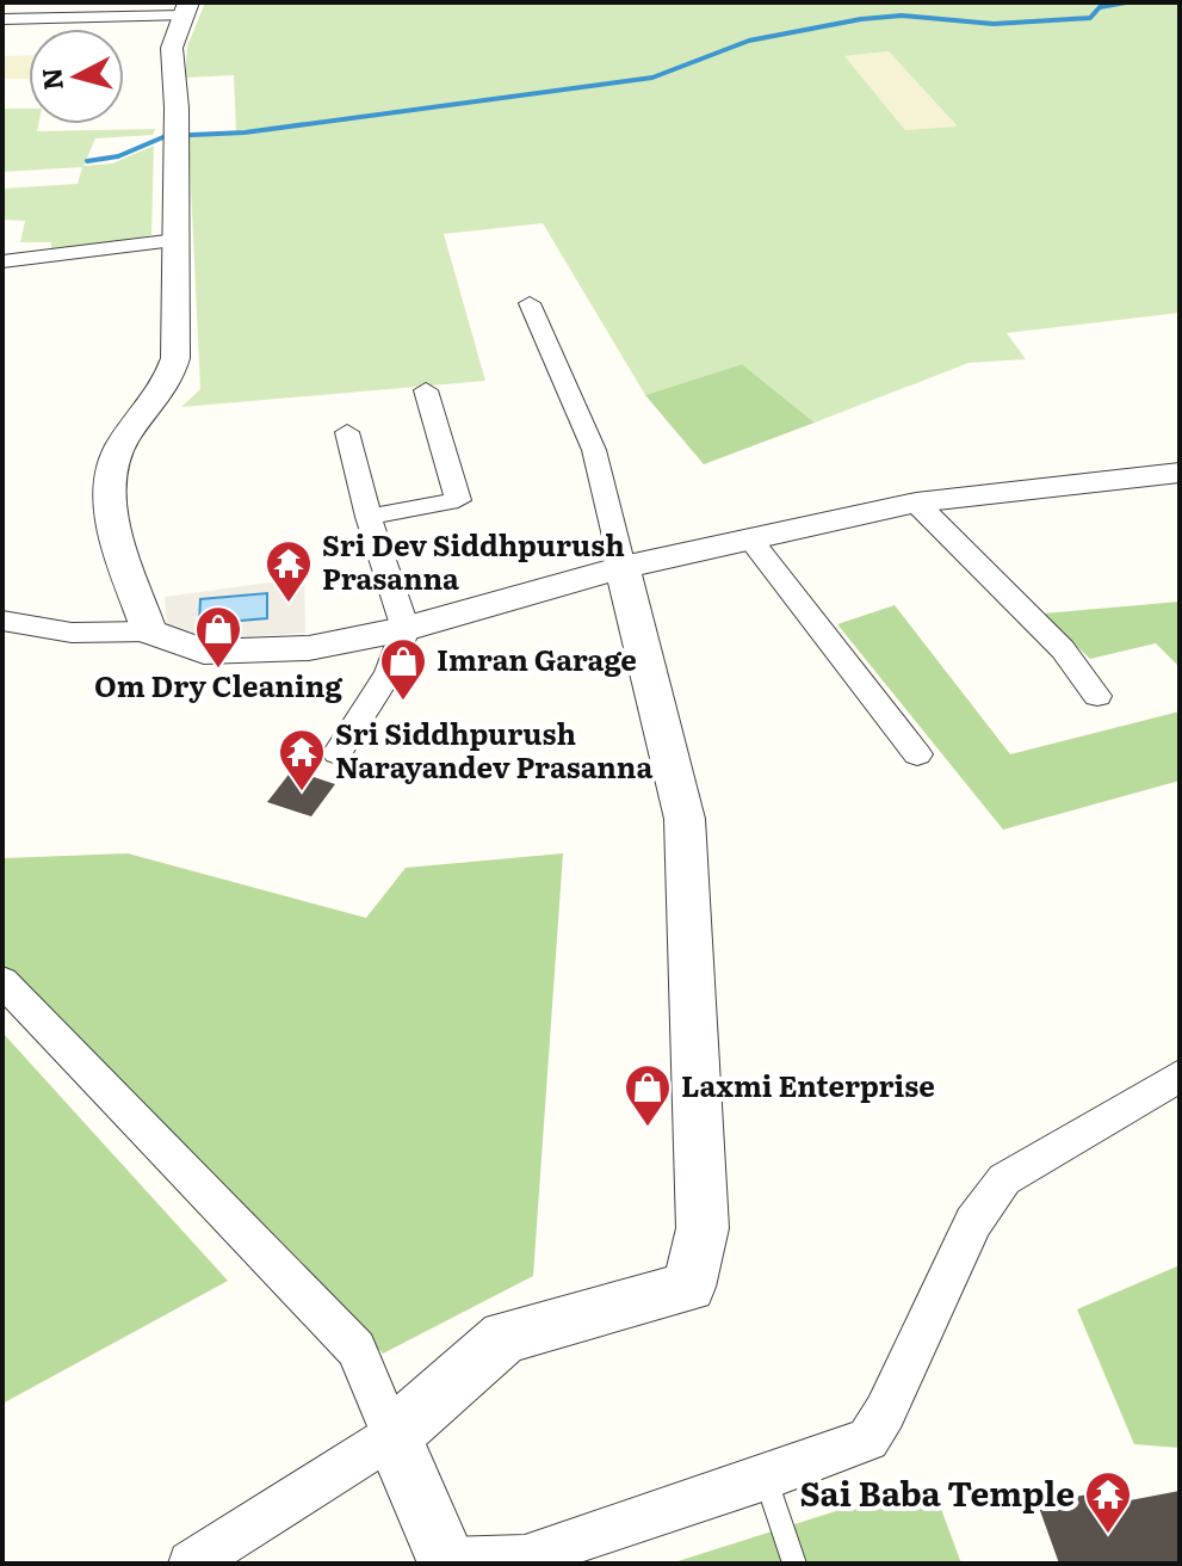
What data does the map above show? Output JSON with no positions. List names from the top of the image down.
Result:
{
  "places": {
    "temple": ["Sri Dev Siddhpurush Prasanna", "Sri Siddhpurush Narayandev Prasanna", "Sai Baba Temple"],
    "shop": ["Om Dry Cleaning", "Imran Garage", "Laxmi Enterprise"]
  },
  "north": "left"
}
